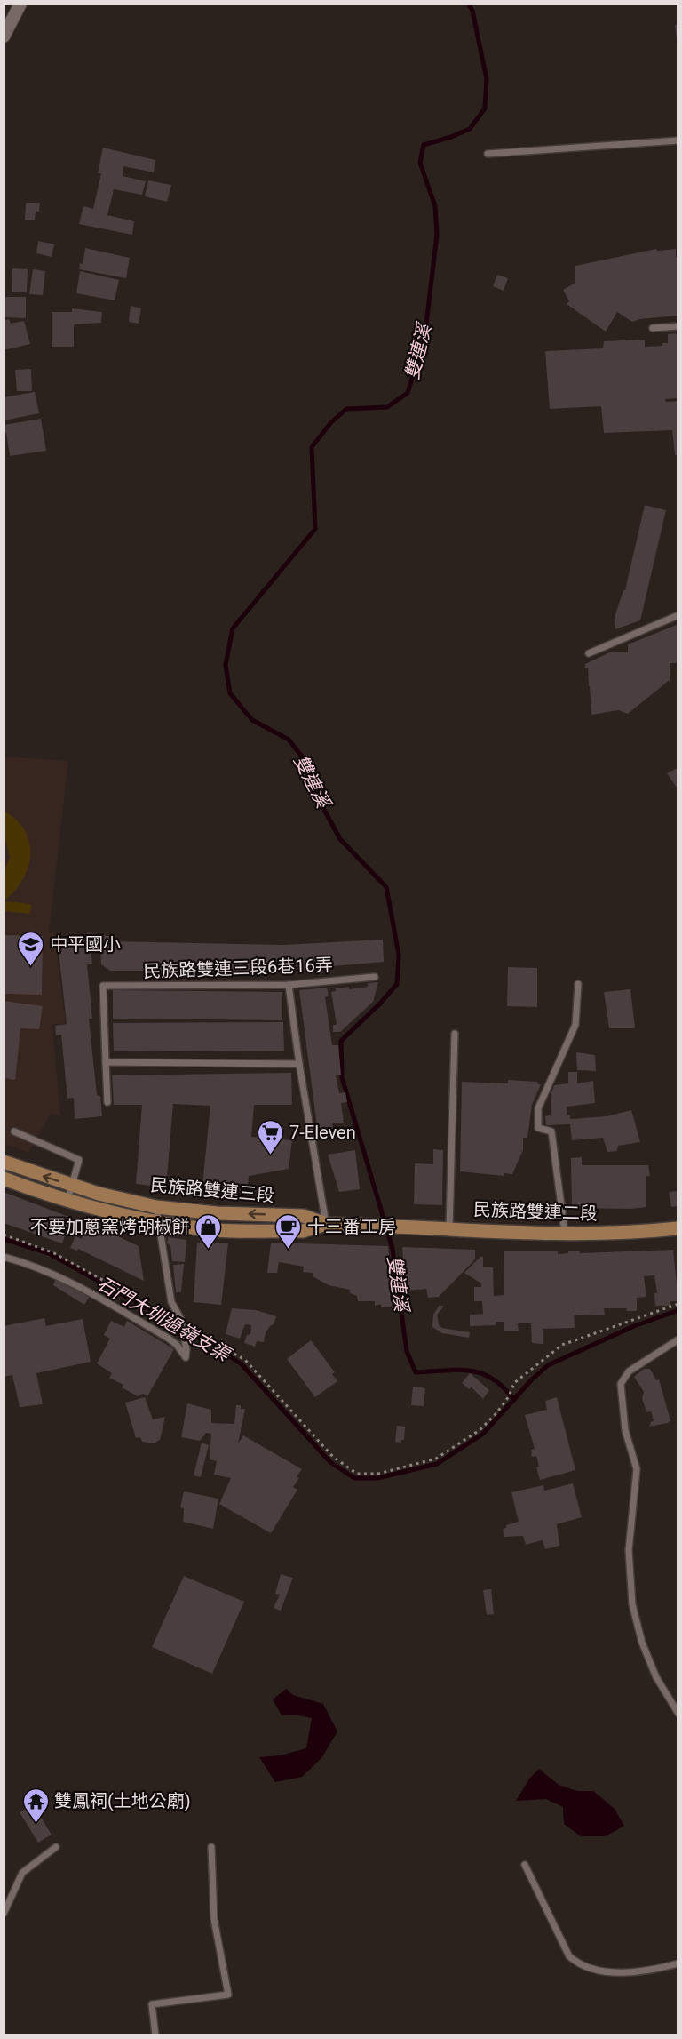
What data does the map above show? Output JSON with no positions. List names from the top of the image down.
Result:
{
  "streets": {
    "main road": ["民族路雙連三段", "民族路雙連二段"],
    "lane": ["民族路雙連三段6巷16弄"]
  },
  "crossings": [
    ["民族路雙連三段", "民族路雙連二段"]
  ],
  "water": ["雙連溪", "石門大圳過嶺支渠"],
  "places": {
    "school or university": ["中平國小"],
    "supermarket": ["7-Eleven"],
    "shop": ["不要加蔥窯烤胡椒餅"],
    "cafe": ["十三番工房"],
    "temple": ["雙鳳祠(土地公廟)"]
  }
}
